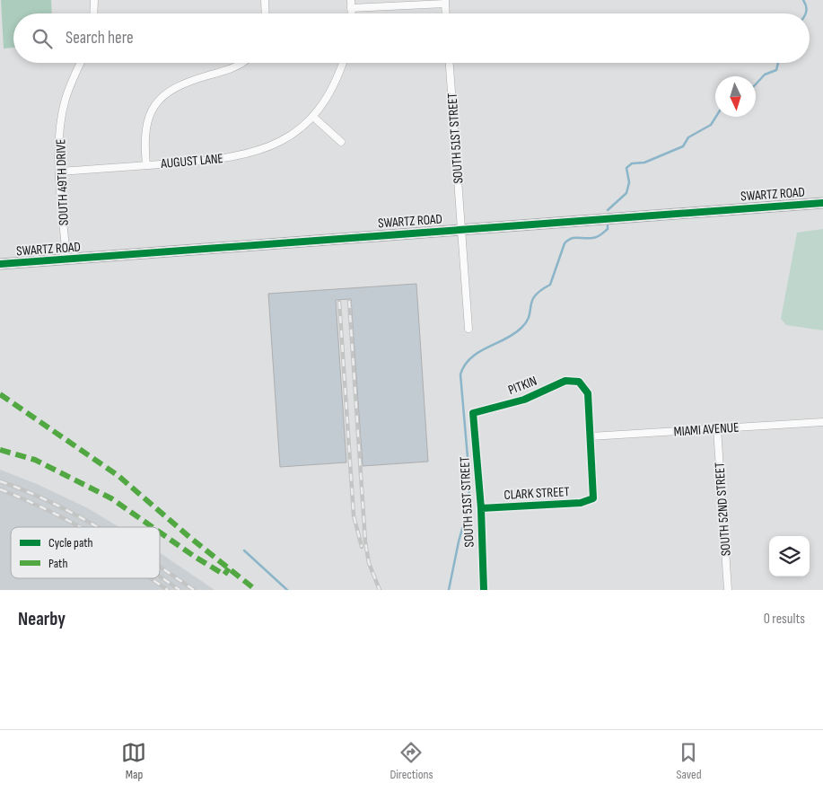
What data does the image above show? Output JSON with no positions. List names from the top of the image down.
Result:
{
  "streets": {
    "street": [
      "SOUTH 51ST STREET",
      "AUGUST LANE",
      "SOUTH 49TH DRIVE",
      "SWARTZ ROAD",
      "PITKIN",
      "MIAMI AVENUE",
      "CLARK STREET",
      "SOUTH 52ND STREET"
    ]
  },
  "crossings": [
    ["SOUTH 51ST STREET", "SWARTZ ROAD"],
    ["SOUTH 51ST STREET", "PITKIN"],
    ["SOUTH 51ST STREET", "CLARK STREET"],
    ["AUGUST LANE", "SOUTH 49TH DRIVE"],
    ["SOUTH 49TH DRIVE", "SWARTZ ROAD"],
    ["PITKIN", "MIAMI AVENUE"],
    ["PITKIN", "CLARK STREET"],
    ["MIAMI AVENUE", "CLARK STREET"],
    ["MIAMI AVENUE", "SOUTH 52ND STREET"]
  ],
  "legend": ["Cycle path", "Path"],
  "north": "bottom",
  "page": {
    "search": "Search here",
    "heading": ["Nearby", "0 results"],
    "nav": ["Map", "Directions", "Saved"]
  }
}
